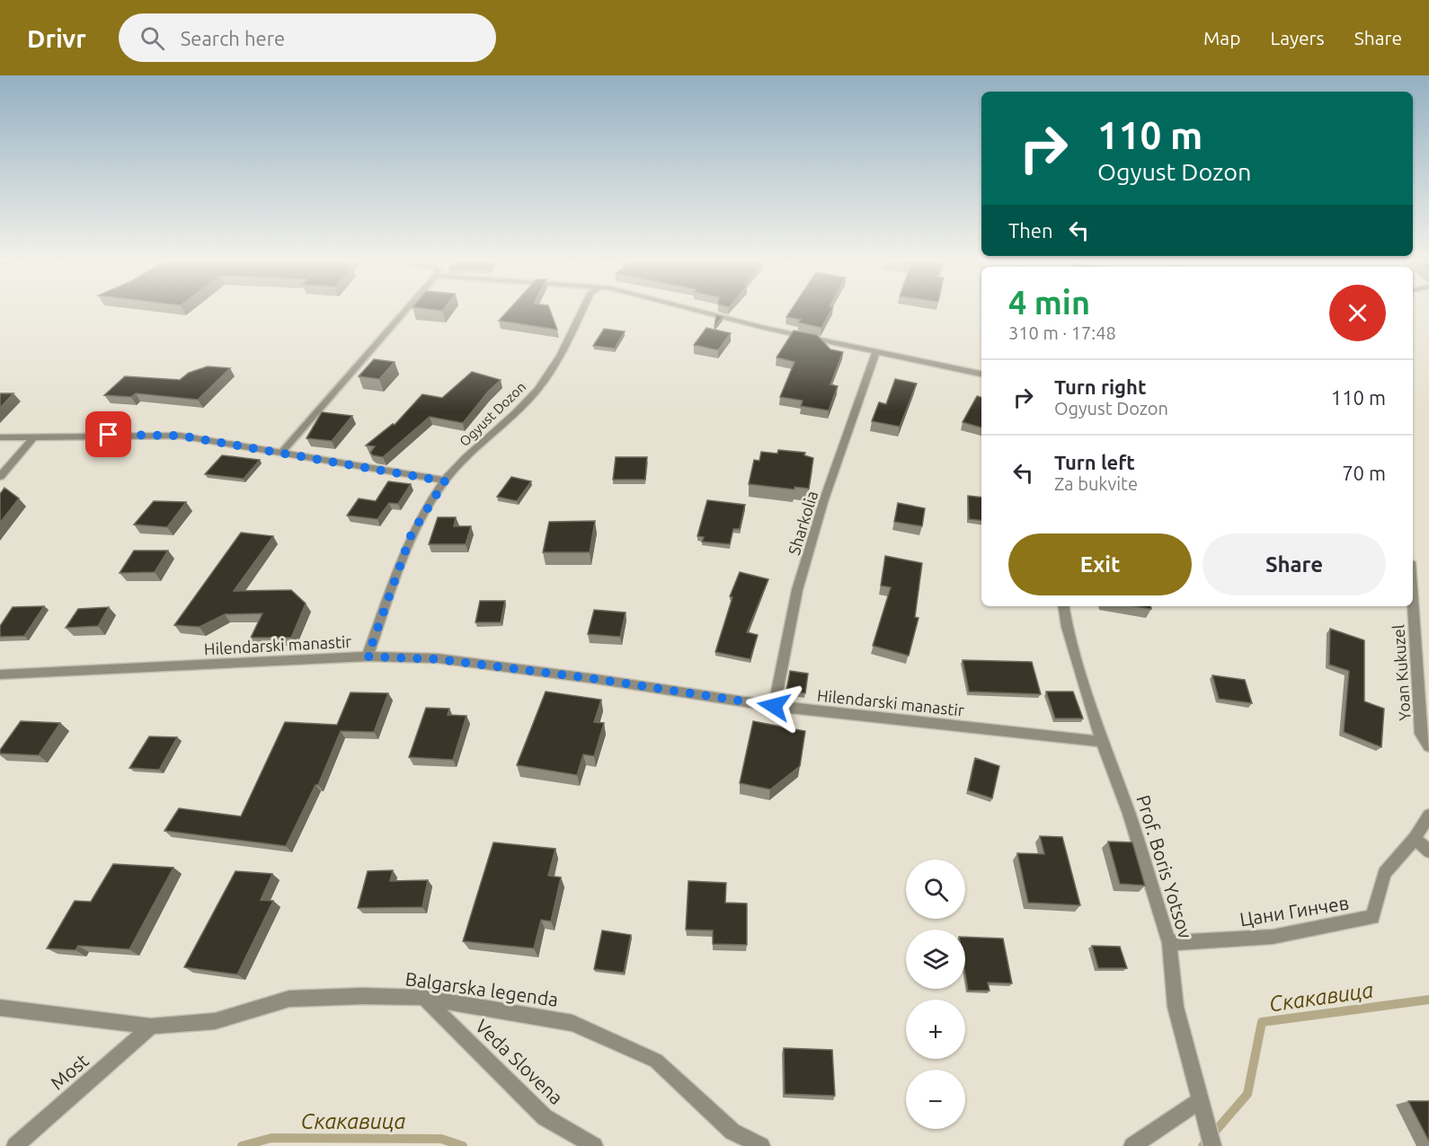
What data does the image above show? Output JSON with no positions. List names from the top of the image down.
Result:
{
  "streets": {
    "street": [
      "Ogyust Dozon",
      "Sharkolia",
      "Hilendarski manastir",
      "Yoan Kukuzel",
      "Prof. Boris Yotsov",
      "Цани Гинчев",
      "Balgarska legenda",
      "Veda Slovena",
      "Most"
    ]
  },
  "crossings": [
    ["Ogyust Dozon", "Hilendarski manastir"],
    ["Sharkolia", "Hilendarski manastir"],
    ["Hilendarski manastir", "Prof. Boris Yotsov"],
    ["Prof. Boris Yotsov", "Цани Гинчев"],
    ["Balgarska legenda", "Veda Slovena"],
    ["Balgarska legenda", "Most"]
  ],
  "water": ["Скакавица"],
  "page": {
    "header": "Drivr",
    "search": "Search here",
    "nav": ["Map", "Layers", "Share"],
    "turn": ["110 m", "Ogyust Dozon"],
    "then": "Then",
    "heading": ["4 min", "310 m · 17:48"],
    "list": [
      {
        "name": "Turn right",
        "note": "Ogyust Dozon",
        "value": "110 m"
      },
      {
        "name": "Turn left",
        "note": "Za bukvite",
        "value": "70 m"
      }
    ],
    "buttons": ["Exit", "Share"],
    "map_buttons": ["+", "−"]
  }
}
